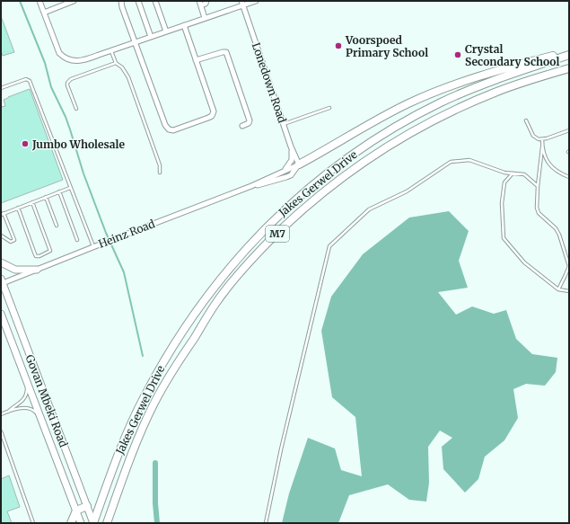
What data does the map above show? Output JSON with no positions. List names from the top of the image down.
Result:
{
  "streets": {
    "highway": ["Jakes Gerwel Drive", "M7"],
    "main road": ["Govan Mbeki Road"],
    "street": ["Lonedown Road", "Heinz Road"]
  },
  "crossings": [
    ["Lonedown Road", "Heinz Road"],
    ["Jakes Gerwel Drive", "Govan Mbeki Road"],
    ["Heinz Road", "Govan Mbeki Road"]
  ],
  "places": ["Voorspoed Primary School", "Crystal Secondary School", "Jumbo Wholesale"]
}
